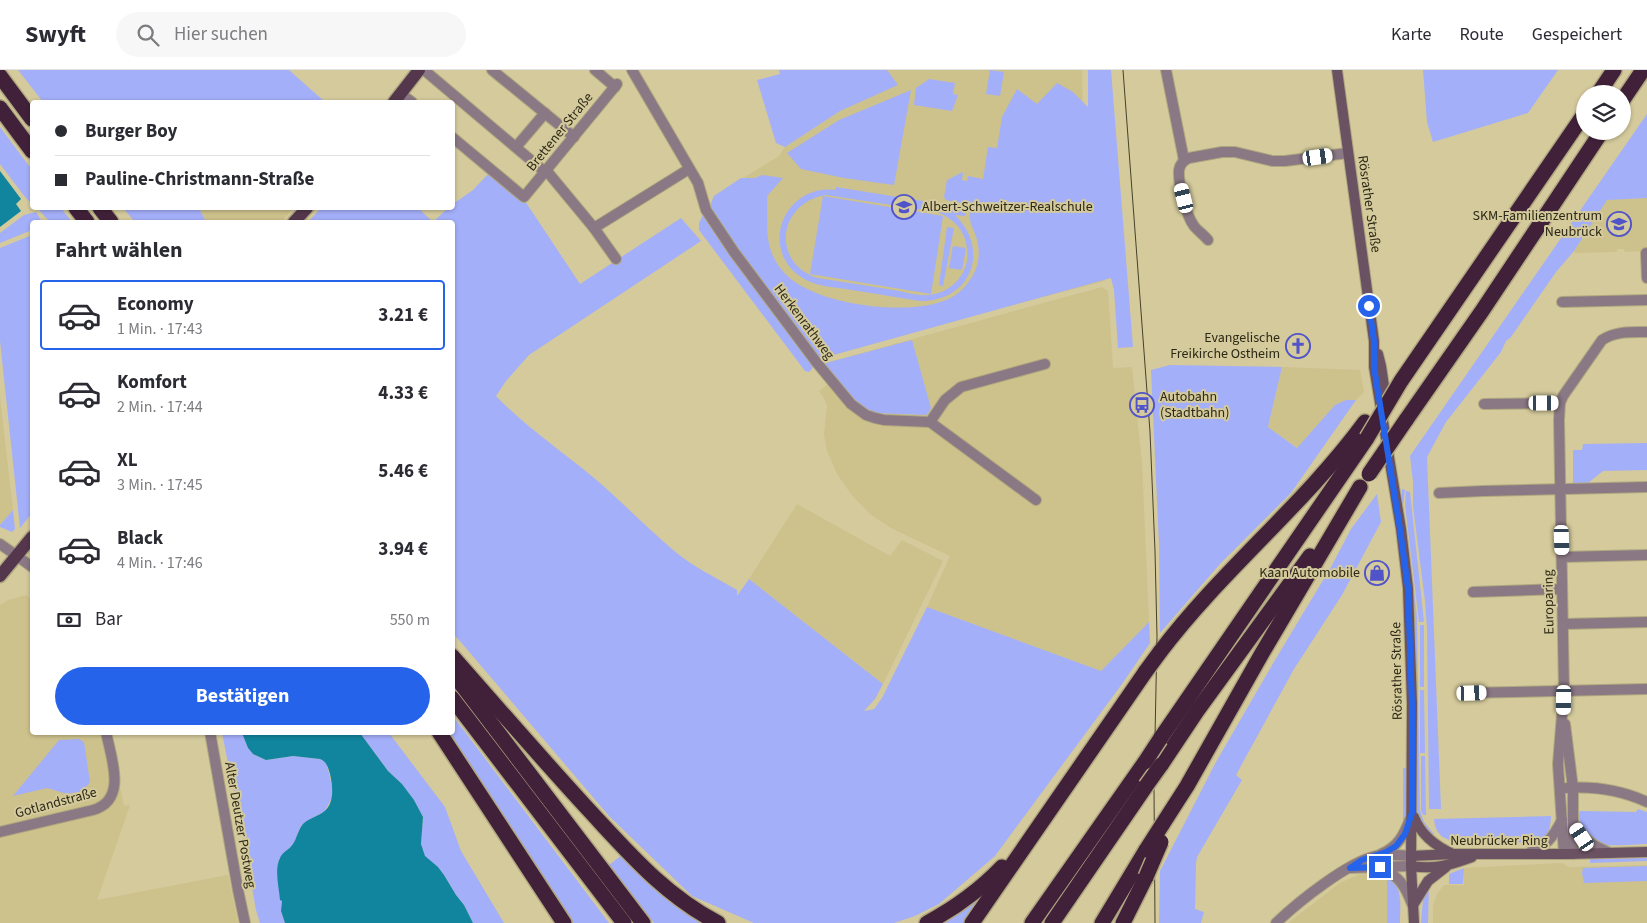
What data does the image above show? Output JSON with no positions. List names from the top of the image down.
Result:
{
  "streets": {
    "main road": ["Rösrather Straße", "Neubrücker Ring"],
    "street": [
      "Brettener Straße",
      "Herkenrathweg",
      "Europaring",
      "Gotlandstraße",
      "Alter Deutzer Postweg"
    ]
  },
  "crossings": [
    ["Rösrather Straße", "Neubrücker Ring"],
    ["Europaring", "Neubrücker Ring"]
  ],
  "places": {
    "school or university": ["Albert-Schweitzer-Realschule", "SKM-Familienzentrum Neubrück"],
    "church": ["Evangelische Freikirche Ostheim"],
    "bus stop": ["Autobahn (Stadtbahn)"],
    "shop": ["Kaan Automobile"]
  },
  "page": {
    "header": "Swyft",
    "search": "Hier suchen",
    "nav": ["Karte", "Route", "Gespeichert"],
    "banner": ["Burger Boy", "Pauline-Christmann-Straße"],
    "heading": "Fahrt wählen",
    "list": [
      {
        "name": "Economy",
        "note": "1 Min. · 17:43",
        "value": "3.21 €"
      },
      {
        "name": "Komfort",
        "note": "2 Min. · 17:44",
        "value": "4.33 €"
      },
      {
        "name": "XL",
        "note": "3 Min. · 17:45",
        "value": "5.46 €"
      },
      {
        "name": "Black",
        "note": "4 Min. · 17:46",
        "value": "3.94 €"
      }
    ],
    "pay": ["Bar", "550 m"],
    "buttons": "Bestätigen"
  }
}
